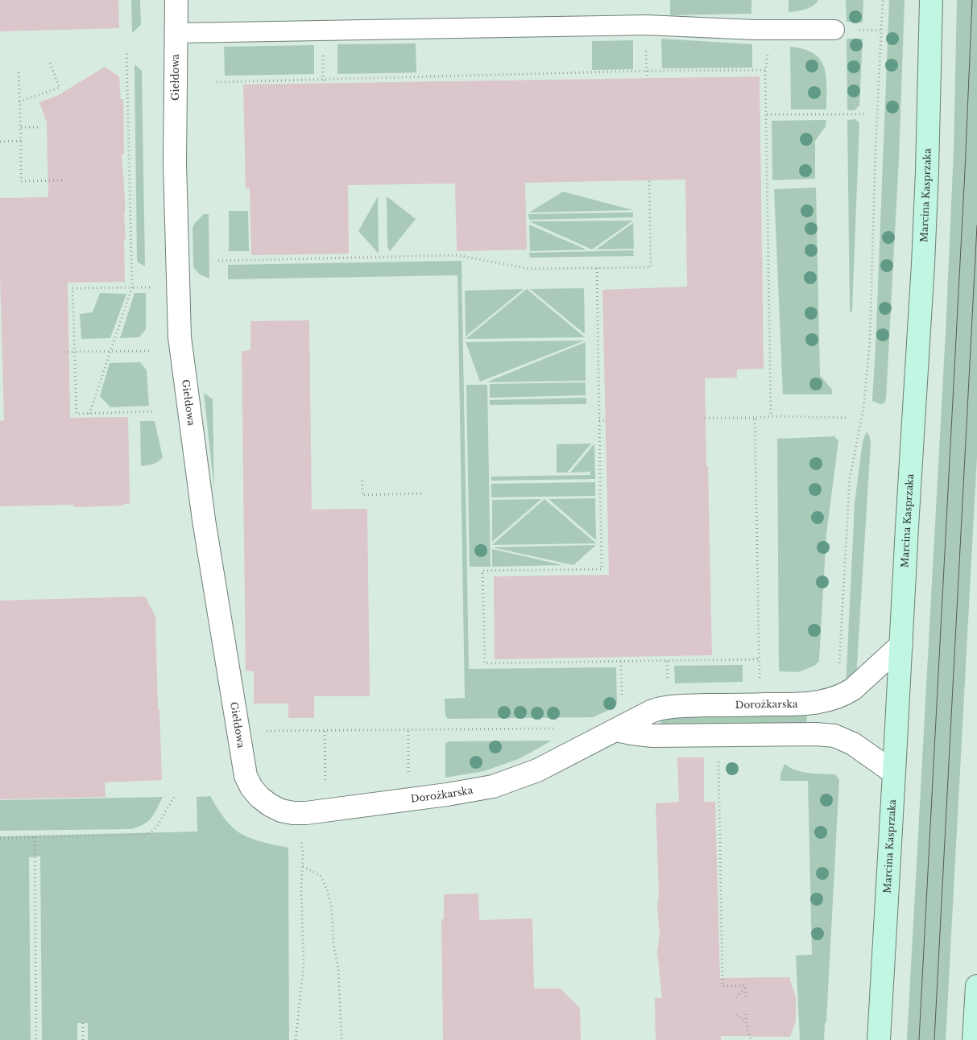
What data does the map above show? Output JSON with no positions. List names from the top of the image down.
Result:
{
  "streets": {
    "main road": ["Marcina Kasprzaka"],
    "street": ["Giełdowa", "Dorożkarska"]
  },
  "crossings": [
    ["Giełdowa", "Dorożkarska"],
    ["Marcina Kasprzaka", "Dorożkarska"]
  ]
}
